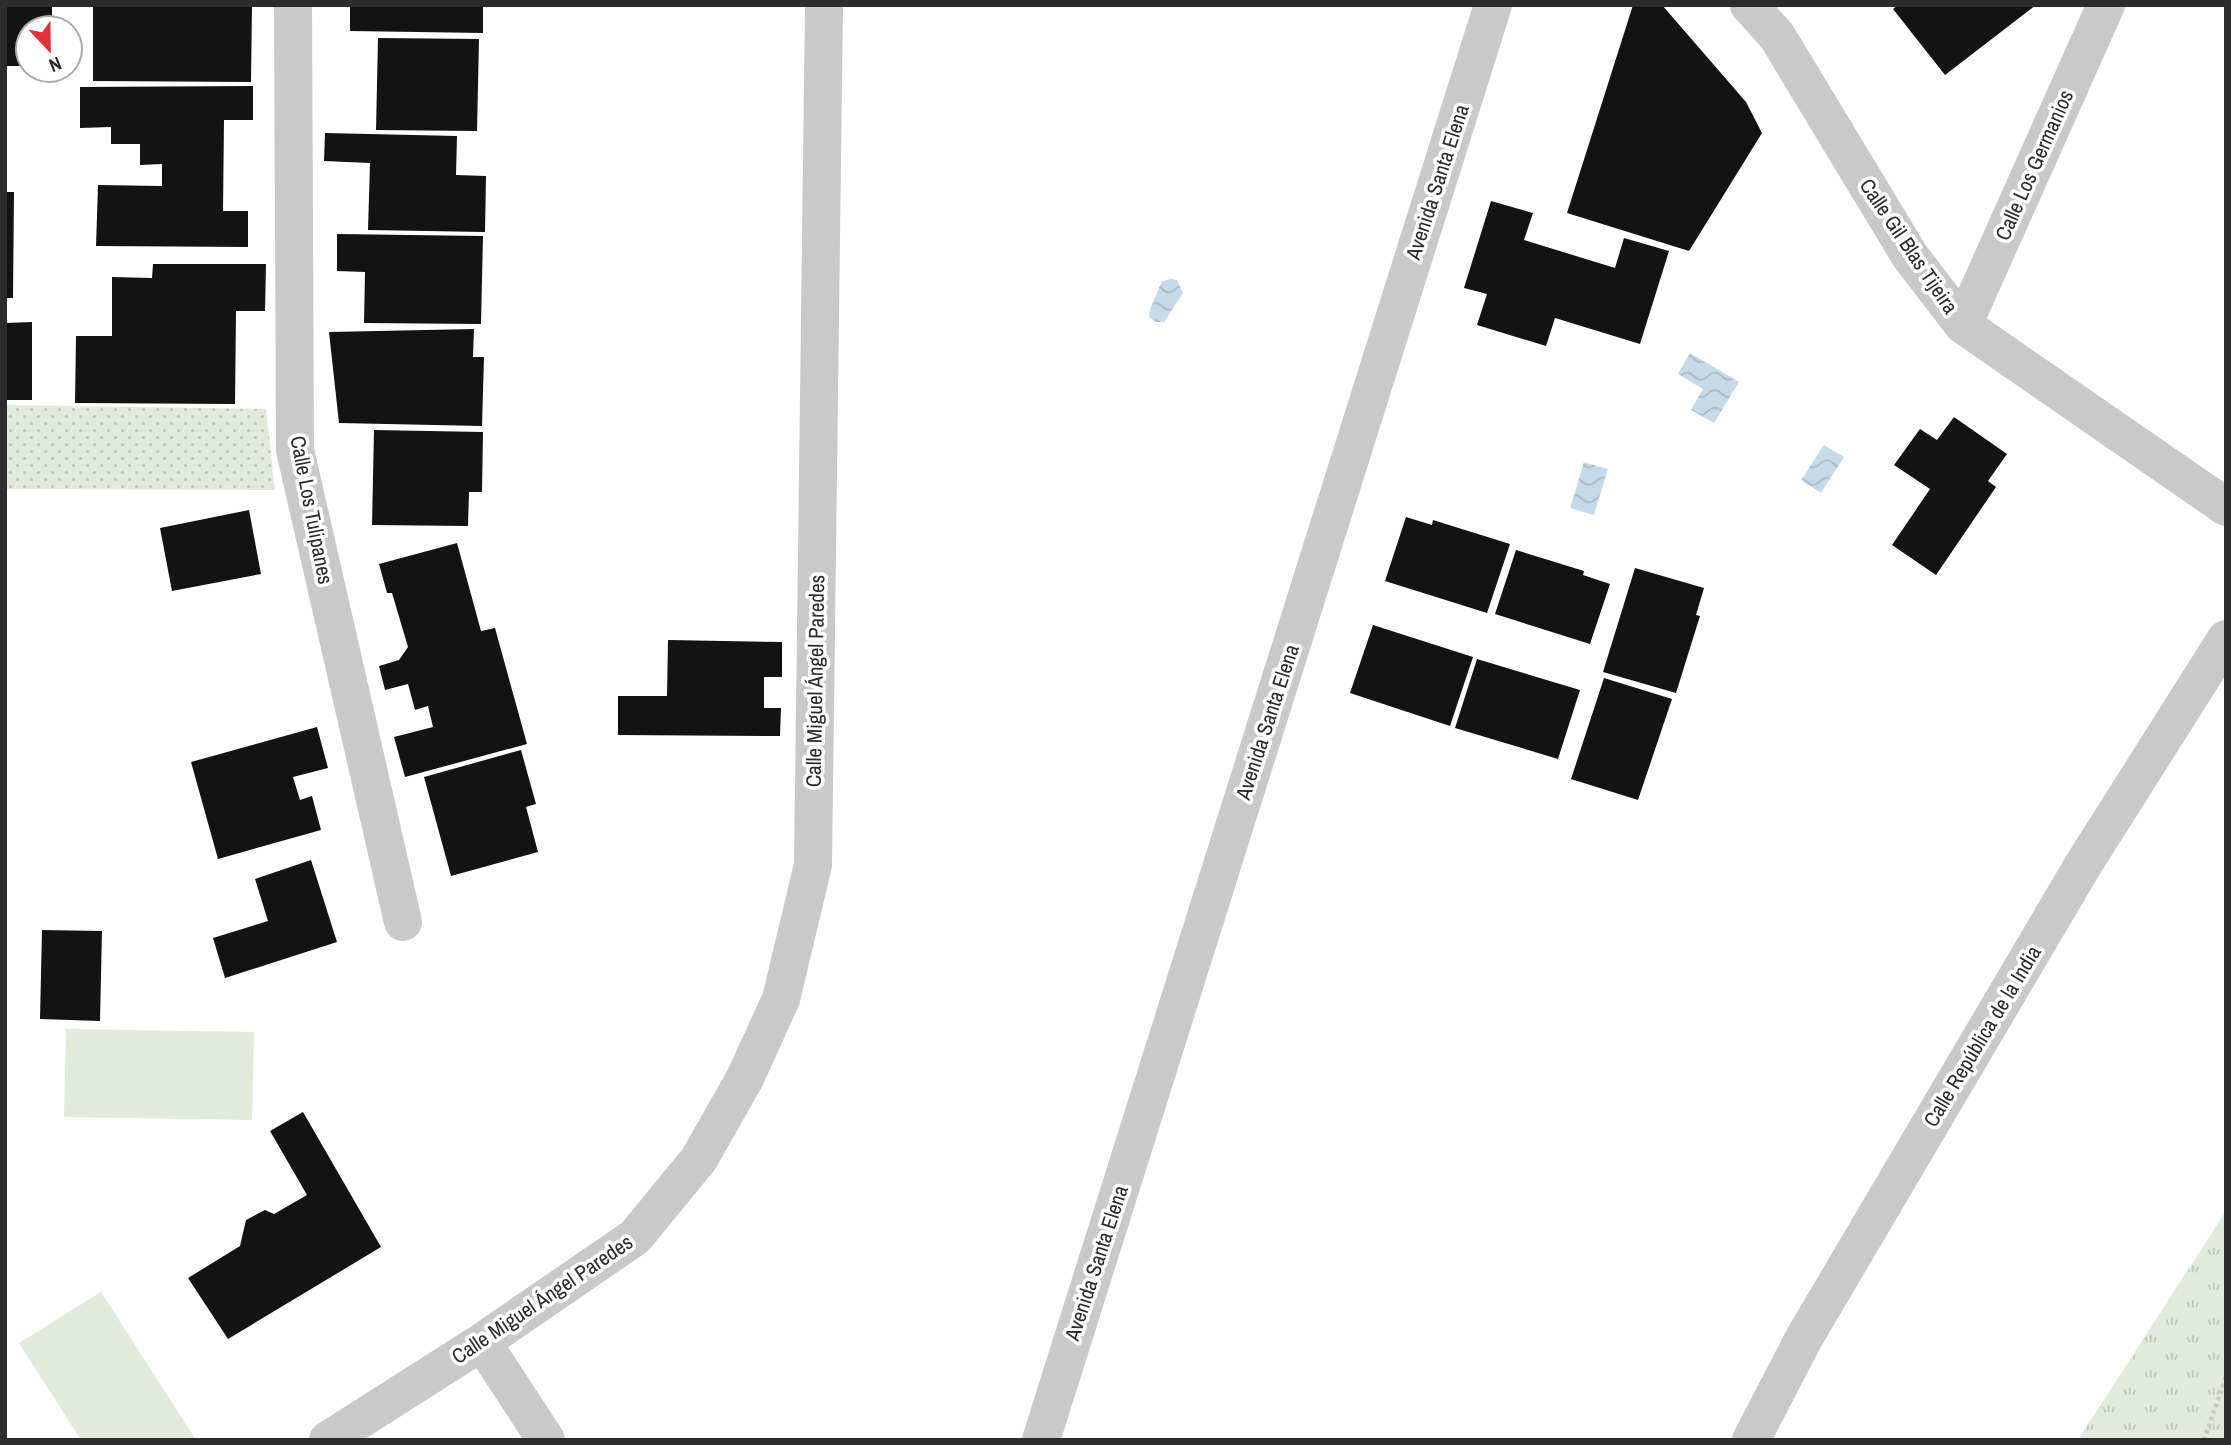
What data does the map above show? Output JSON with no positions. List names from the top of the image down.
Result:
{
  "streets": {
    "street": [
      "Calle Los Germanios",
      "Avenida Santa Elena",
      "Calle Gil Blas Tijeira",
      "Calle Los Tulipanes",
      "Calle Miguel Ángel Paredes",
      "Calle República de la India"
    ]
  },
  "crossings": [
    ["Calle Los Germanios", "Calle Gil Blas Tijeira"]
  ],
  "north": "bottom"
}
